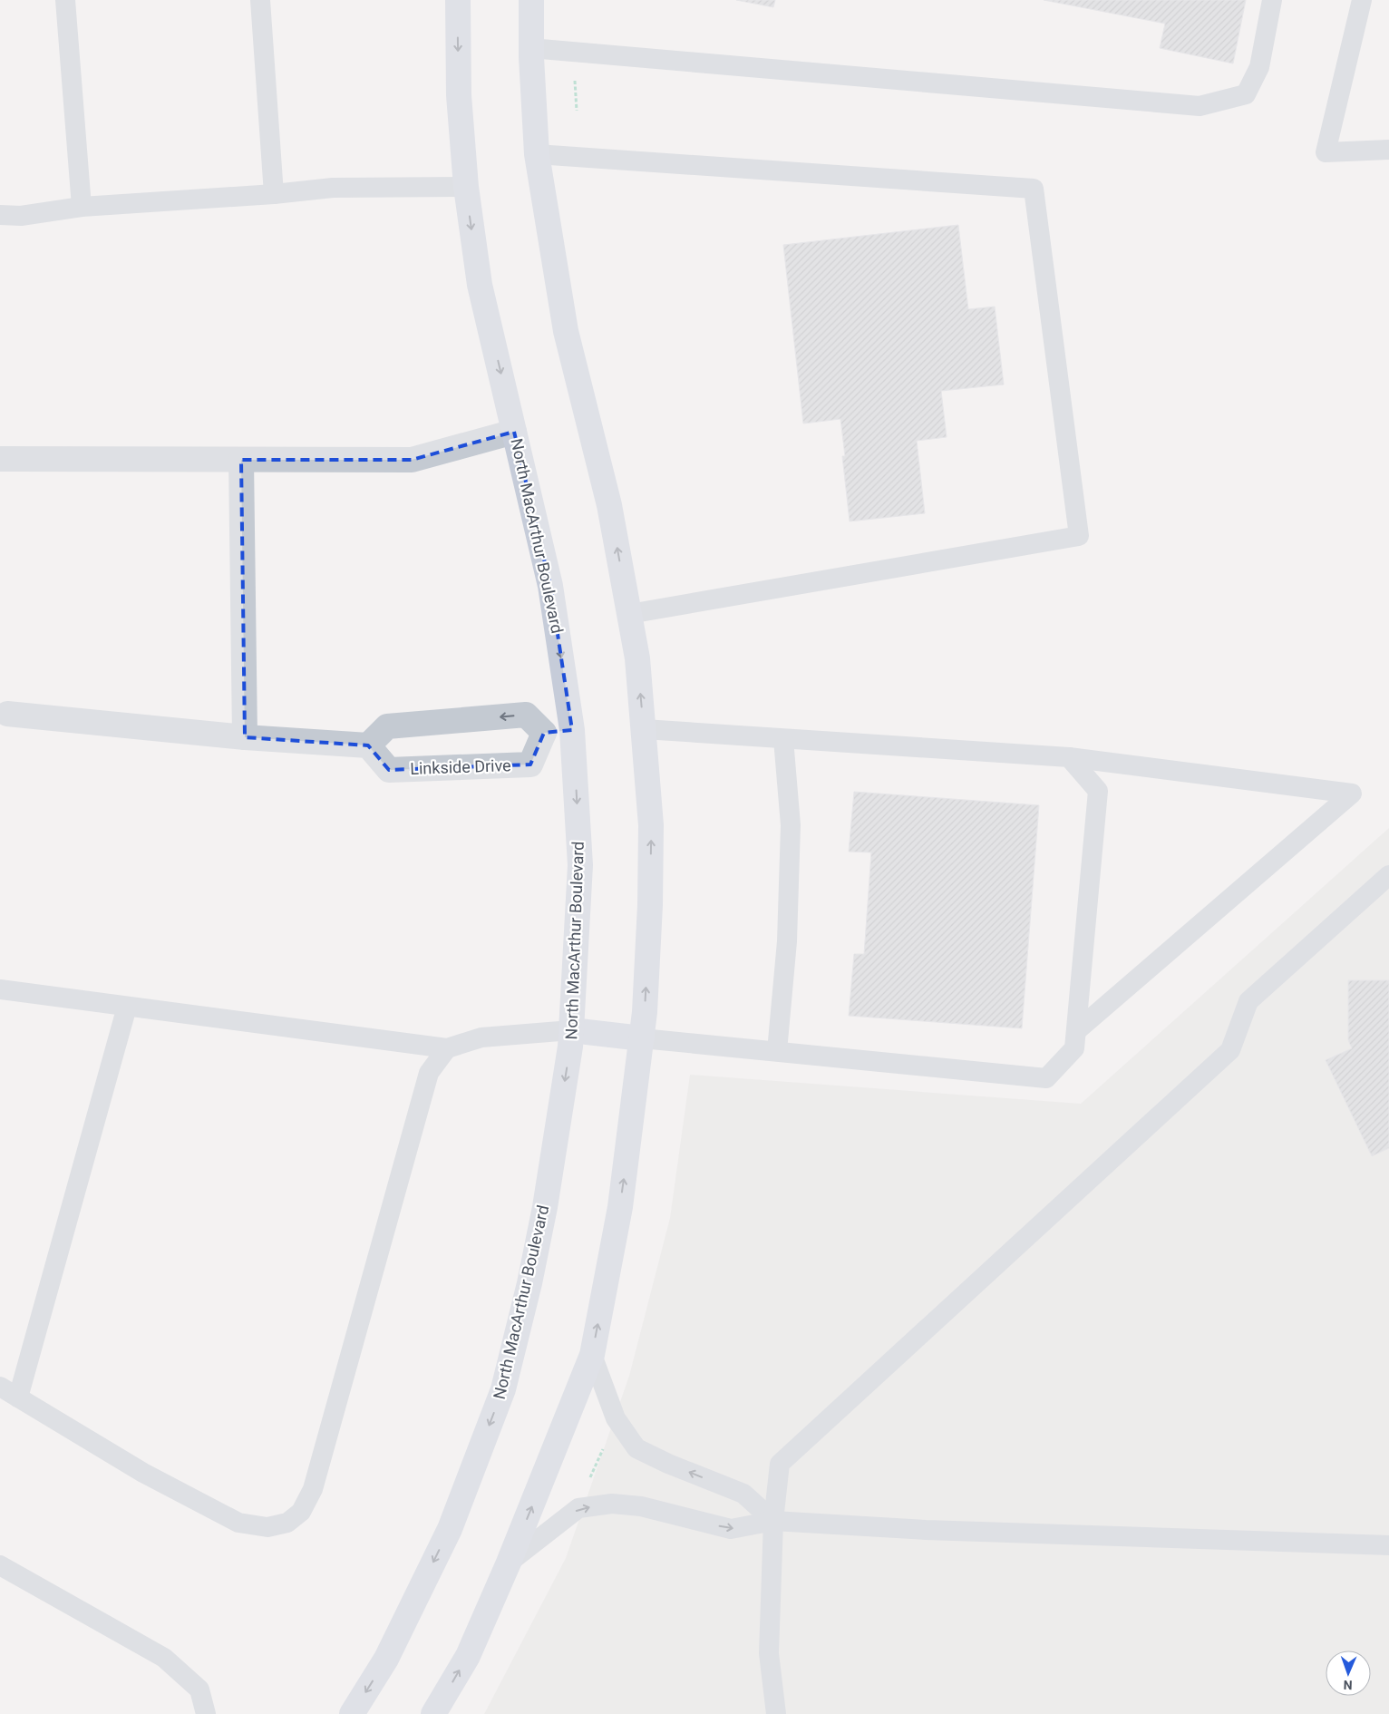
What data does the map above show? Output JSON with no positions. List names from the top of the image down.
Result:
{
  "streets": {
    "main road": ["North MacArthur Boulevard"],
    "street": ["Linkside Drive"]
  },
  "north": "bottom"
}
